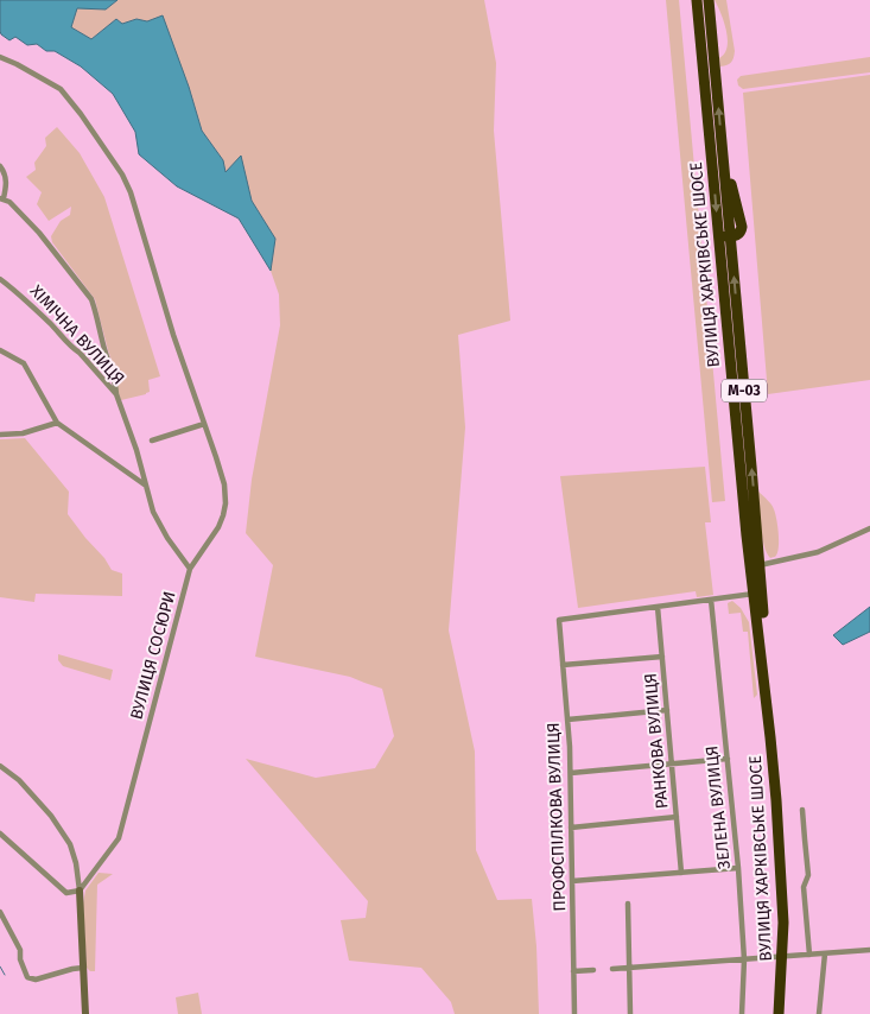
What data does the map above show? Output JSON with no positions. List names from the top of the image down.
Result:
{
  "streets": {
    "highway": ["ВУЛИЦЯ ХАРКІВСЬКЕ ШОСЕ", "М-03"],
    "street": [
      "ХІМІЧНА ВУЛИЦЯ",
      "ВУЛИЦЯ СОСЮРИ",
      "РАНКОВА ВУЛИЦЯ",
      "ЗЕЛЕНА ВУЛИЦЯ",
      "ПРОФСПІЛКОВА ВУЛИЦЯ"
    ]
  },
  "crossings": [
    ["ХІМІЧНА ВУЛИЦЯ", "ВУЛИЦЯ СОСЮРИ"],
    ["РАНКОВА ВУЛИЦЯ", "ПРОФСПІЛКОВА ВУЛИЦЯ"]
  ]
}
